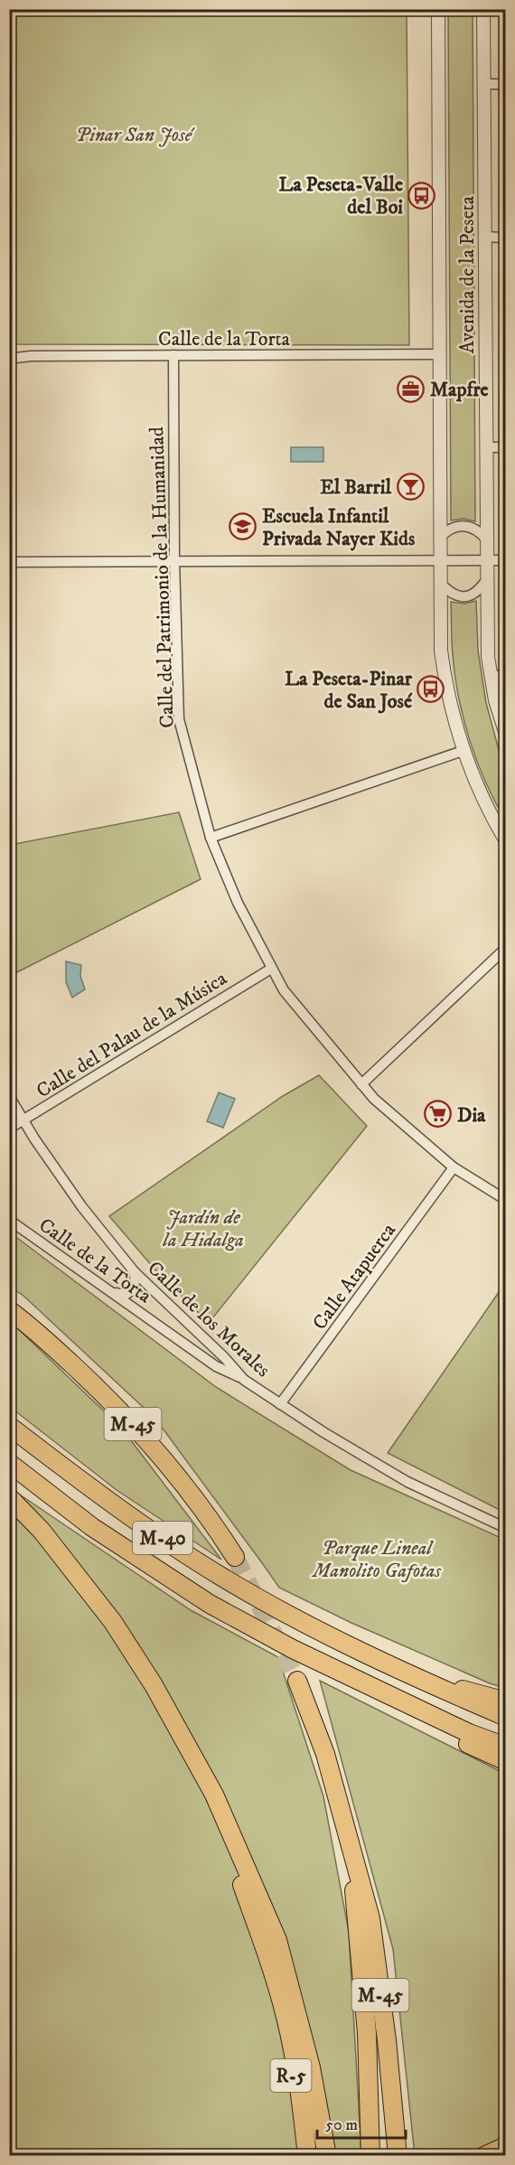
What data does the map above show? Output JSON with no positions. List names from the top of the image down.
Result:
{
  "streets": {
    "highway": ["M-45", "M-40", "R-5"],
    "street": [
      "Avenida de la Peseta",
      "Calle de la Torta",
      "Calle del Patrimonio de la Humanidad",
      "Calle del Palau de la Música",
      "Calle Atapuerca",
      "Calle de los Morales"
    ]
  },
  "crossings": [
    ["Avenida de la Peseta", "Calle de la Torta"],
    ["Calle de la Torta", "Calle del Patrimonio de la Humanidad"],
    ["Calle de la Torta", "Calle de los Morales"],
    ["Calle del Patrimonio de la Humanidad", "Calle del Palau de la Música"],
    ["Calle del Patrimonio de la Humanidad", "Calle Atapuerca"],
    ["Calle del Palau de la Música", "Calle de los Morales"],
    ["Calle Atapuerca", "Calle de los Morales"]
  ],
  "parks": ["Pinar San José", "Jardín de la Hidalga", "Parque Lineal Manolito Gafotas"],
  "places": {
    "bus stop": ["La Peseta-Valle del Boi", "La Peseta-Pinar de San José"],
    "office": ["Mapfre"],
    "bar": ["El Barril"],
    "school or university": ["Escuela Infantil Privada Nayer Kids"],
    "supermarket": ["Dia"]
  },
  "scale_bar": "50 m"
}
